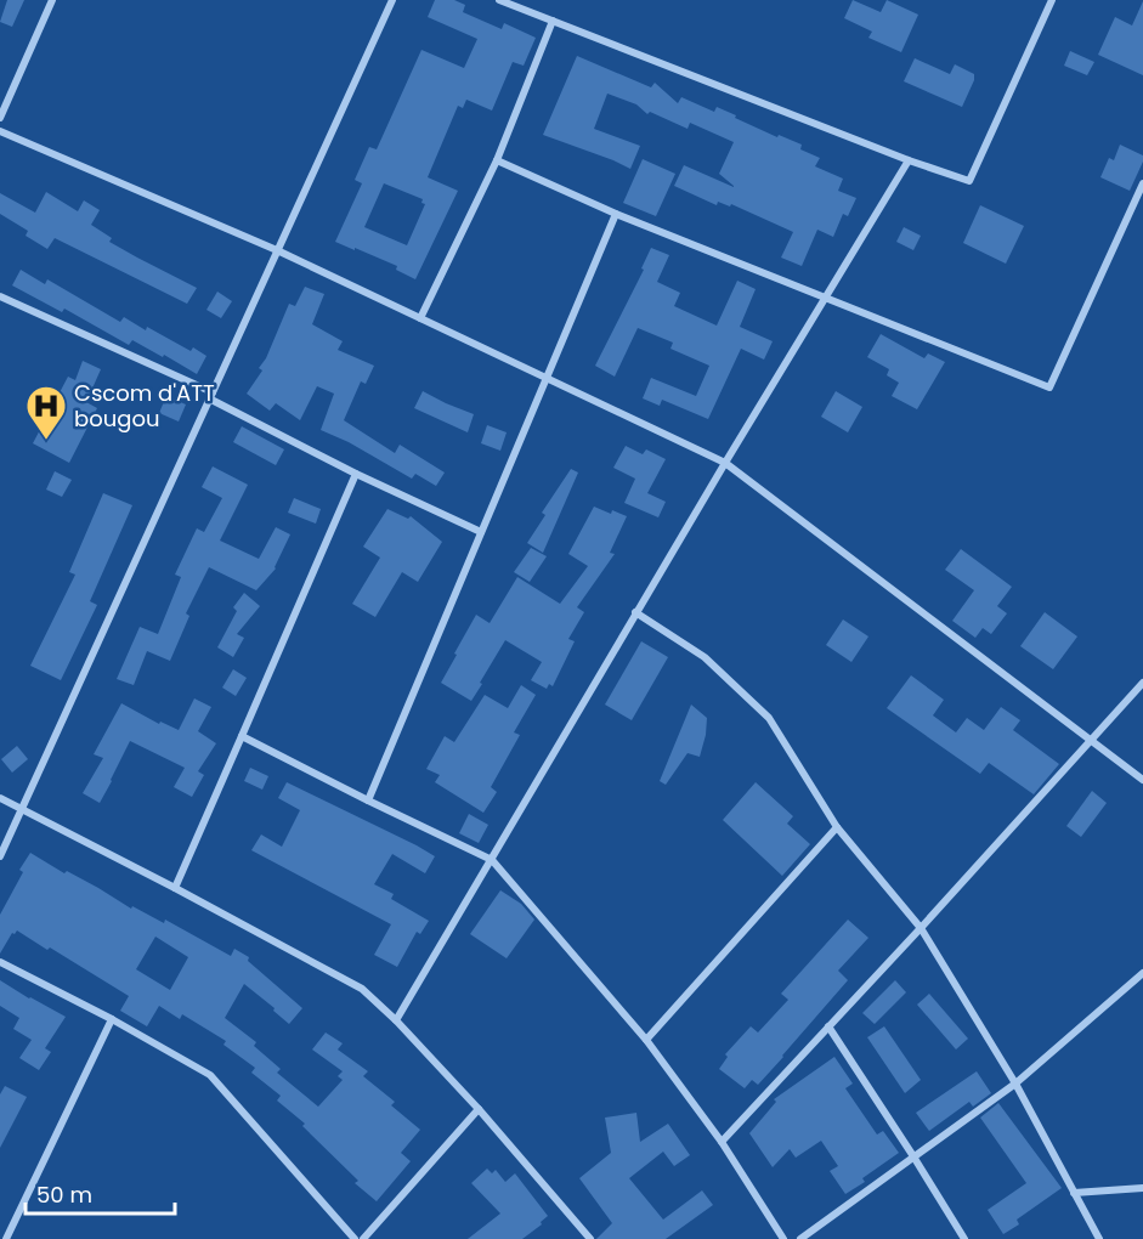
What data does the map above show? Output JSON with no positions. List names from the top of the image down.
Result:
{
  "places": {
    "hospital": ["Cscom d'ATT bougou"]
  },
  "scale_bar": "50 m"
}
